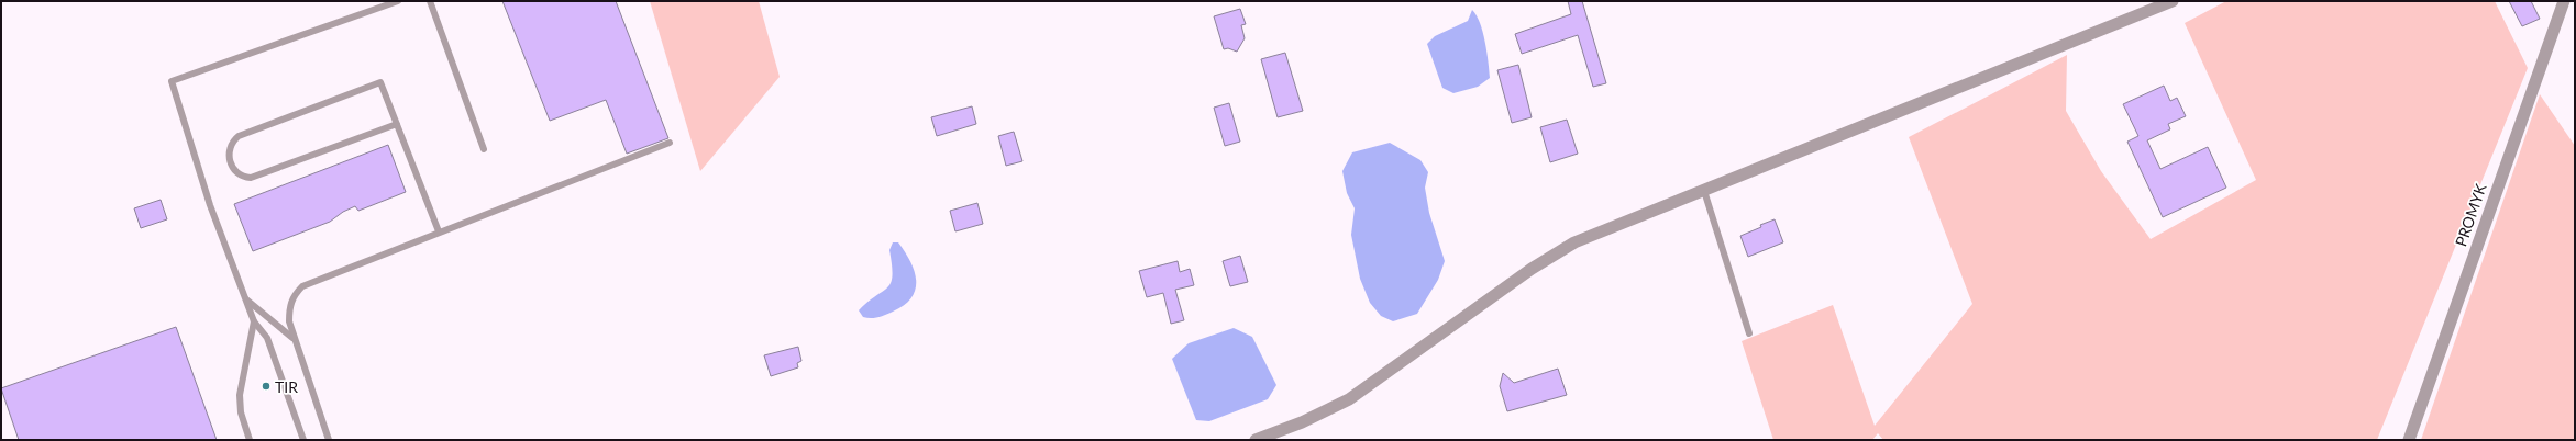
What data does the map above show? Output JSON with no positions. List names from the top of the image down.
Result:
{
  "streets": {
    "street": ["PROMYK"]
  },
  "places": ["TIR"]
}
